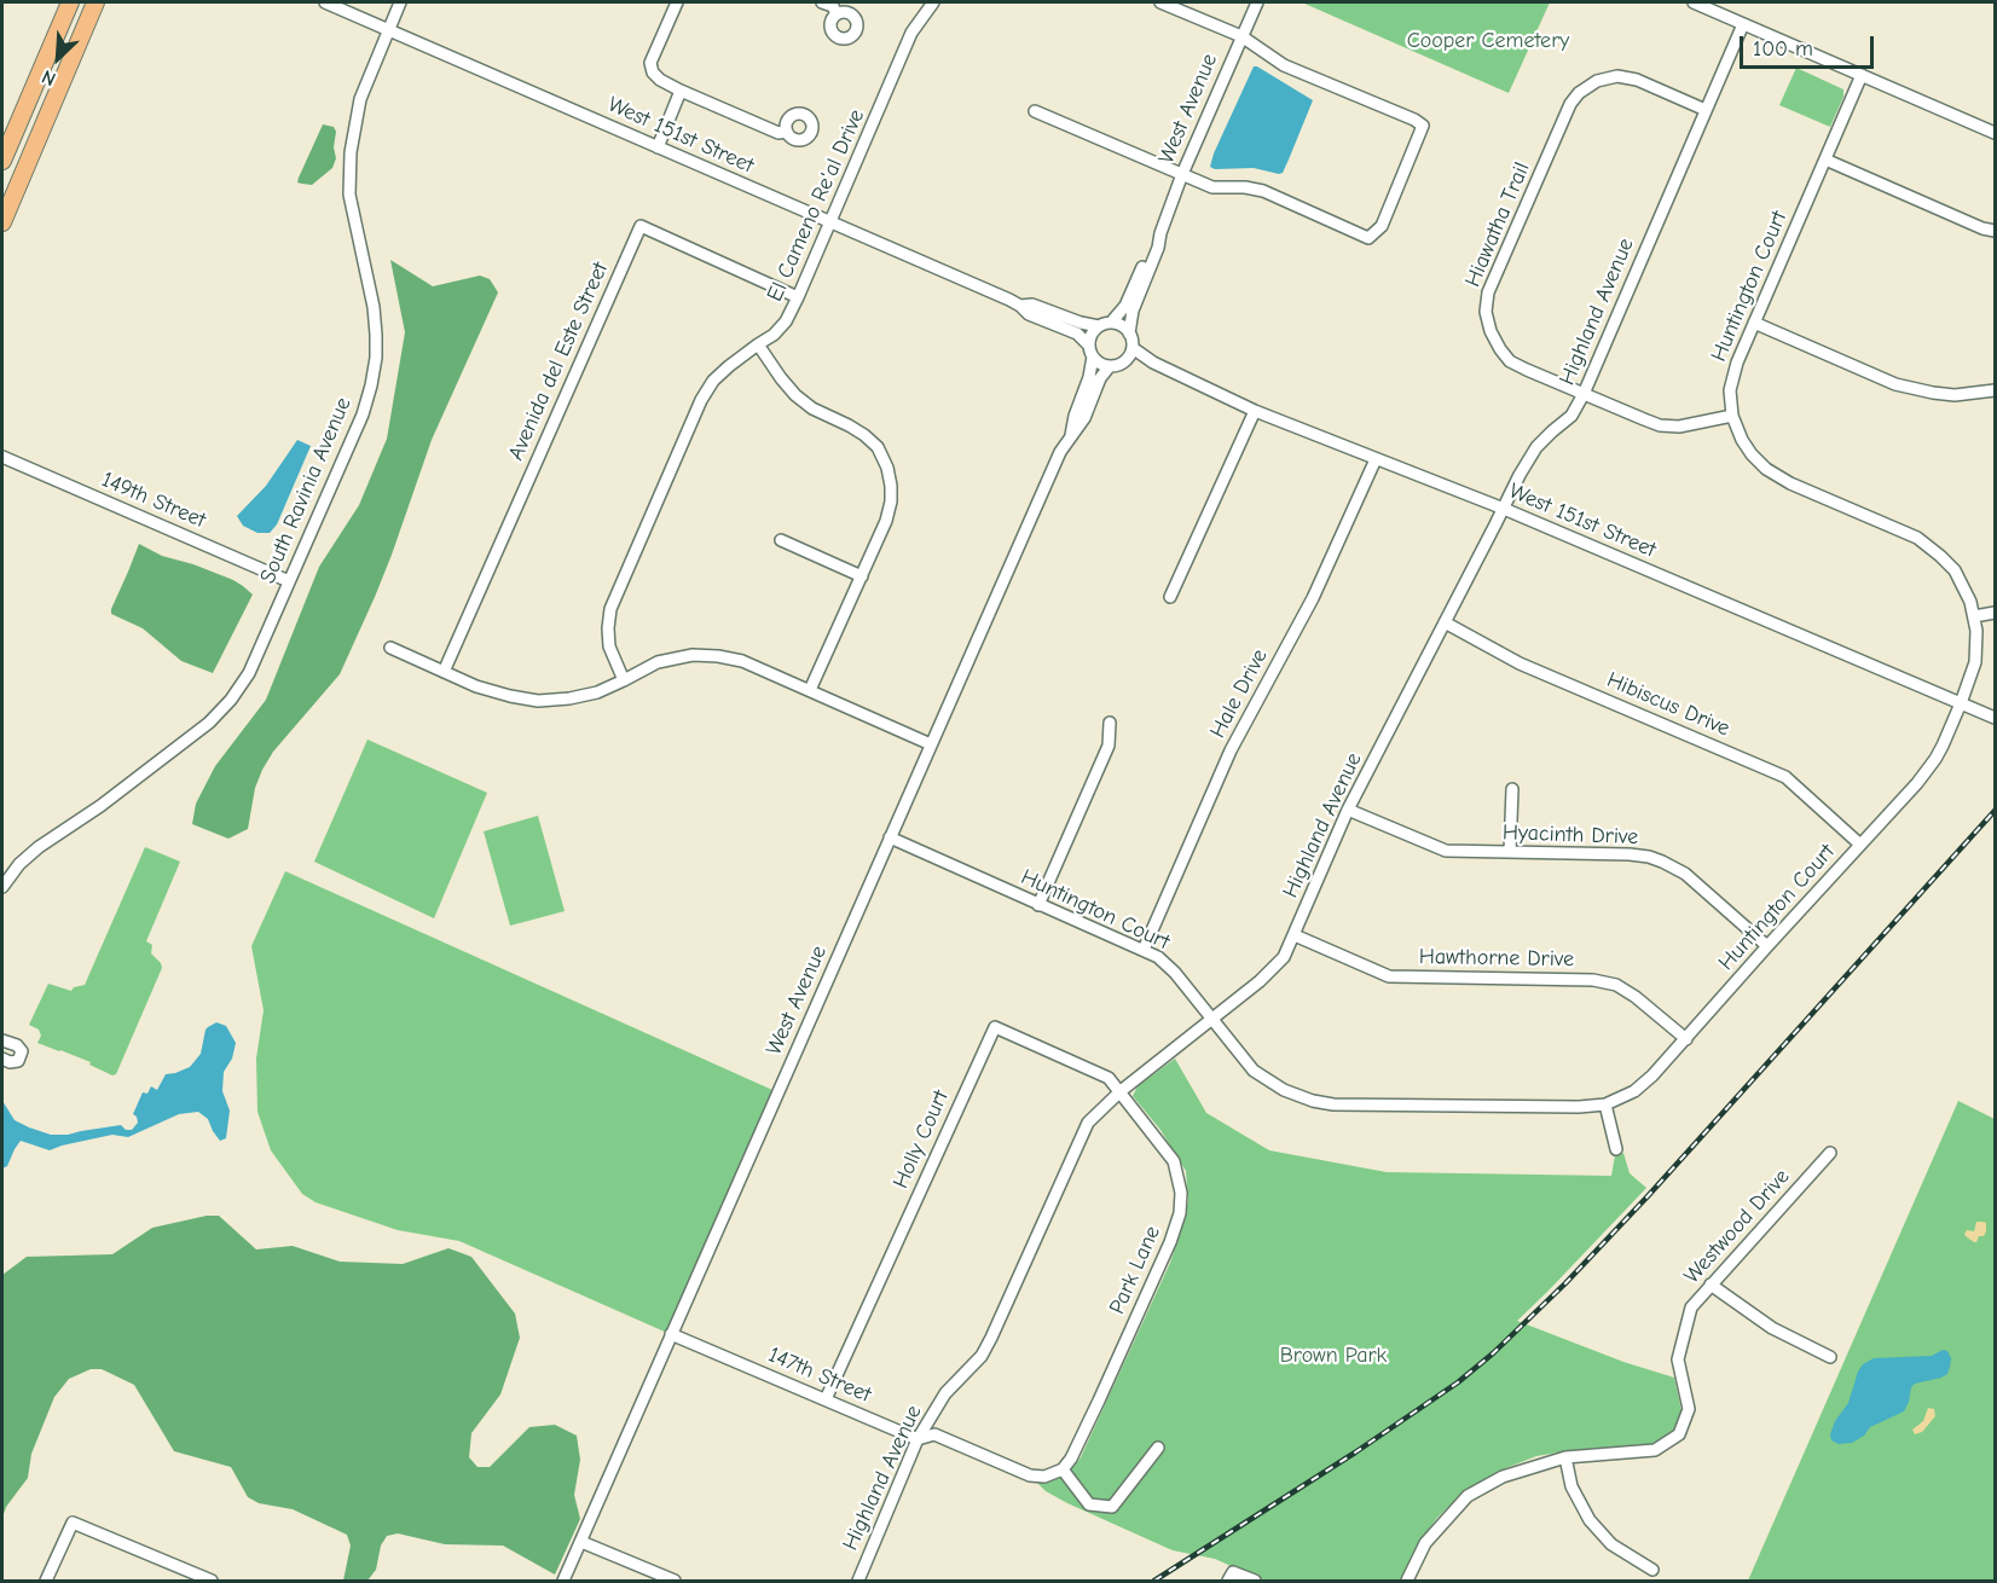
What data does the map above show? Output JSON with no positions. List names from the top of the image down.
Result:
{
  "streets": {
    "street": [
      "West Avenue",
      "West 151st Street",
      "El Cameno Re'al Drive",
      "Hiawatha Trail",
      "Huntington Court",
      "Highland Avenue",
      "Avenida del Este Street",
      "South Ravinia Avenue",
      "149th Street",
      "Hale Drive",
      "Hibiscus Drive",
      "Hyacinth Drive",
      "Hawthorne Drive",
      "Holly Court",
      "Westwood Drive",
      "Park Lane",
      "147th Street"
    ]
  },
  "crossings": [
    ["West Avenue", "West 151st Street"],
    ["West Avenue", "Huntington Court"],
    ["West Avenue", "147th Street"],
    ["West 151st Street", "El Cameno Re'al Drive"],
    ["West 151st Street", "Huntington Court"],
    ["West 151st Street", "Highland Avenue"],
    ["West 151st Street", "South Ravinia Avenue"],
    ["West 151st Street", "Hale Drive"],
    ["El Cameno Re'al Drive", "Avenida del Este Street"],
    ["Hiawatha Trail", "Huntington Court"],
    ["Hiawatha Trail", "Highland Avenue"],
    ["Huntington Court", "Highland Avenue"],
    ["Huntington Court", "Hale Drive"],
    ["Huntington Court", "Hibiscus Drive"],
    ["Huntington Court", "Hyacinth Drive"],
    ["Huntington Court", "Hawthorne Drive"],
    ["Highland Avenue", "Hibiscus Drive"],
    ["Highland Avenue", "Hyacinth Drive"],
    ["Highland Avenue", "Hawthorne Drive"],
    ["Highland Avenue", "Holly Court"],
    ["Highland Avenue", "Park Lane"],
    ["Highland Avenue", "147th Street"],
    ["South Ravinia Avenue", "149th Street"],
    ["Holly Court", "Park Lane"],
    ["Holly Court", "147th Street"],
    ["Park Lane", "147th Street"]
  ],
  "parks": ["Cooper Cemetery", "Brown Park"],
  "scale_bar": "100 m",
  "north": "bottom left"
}
